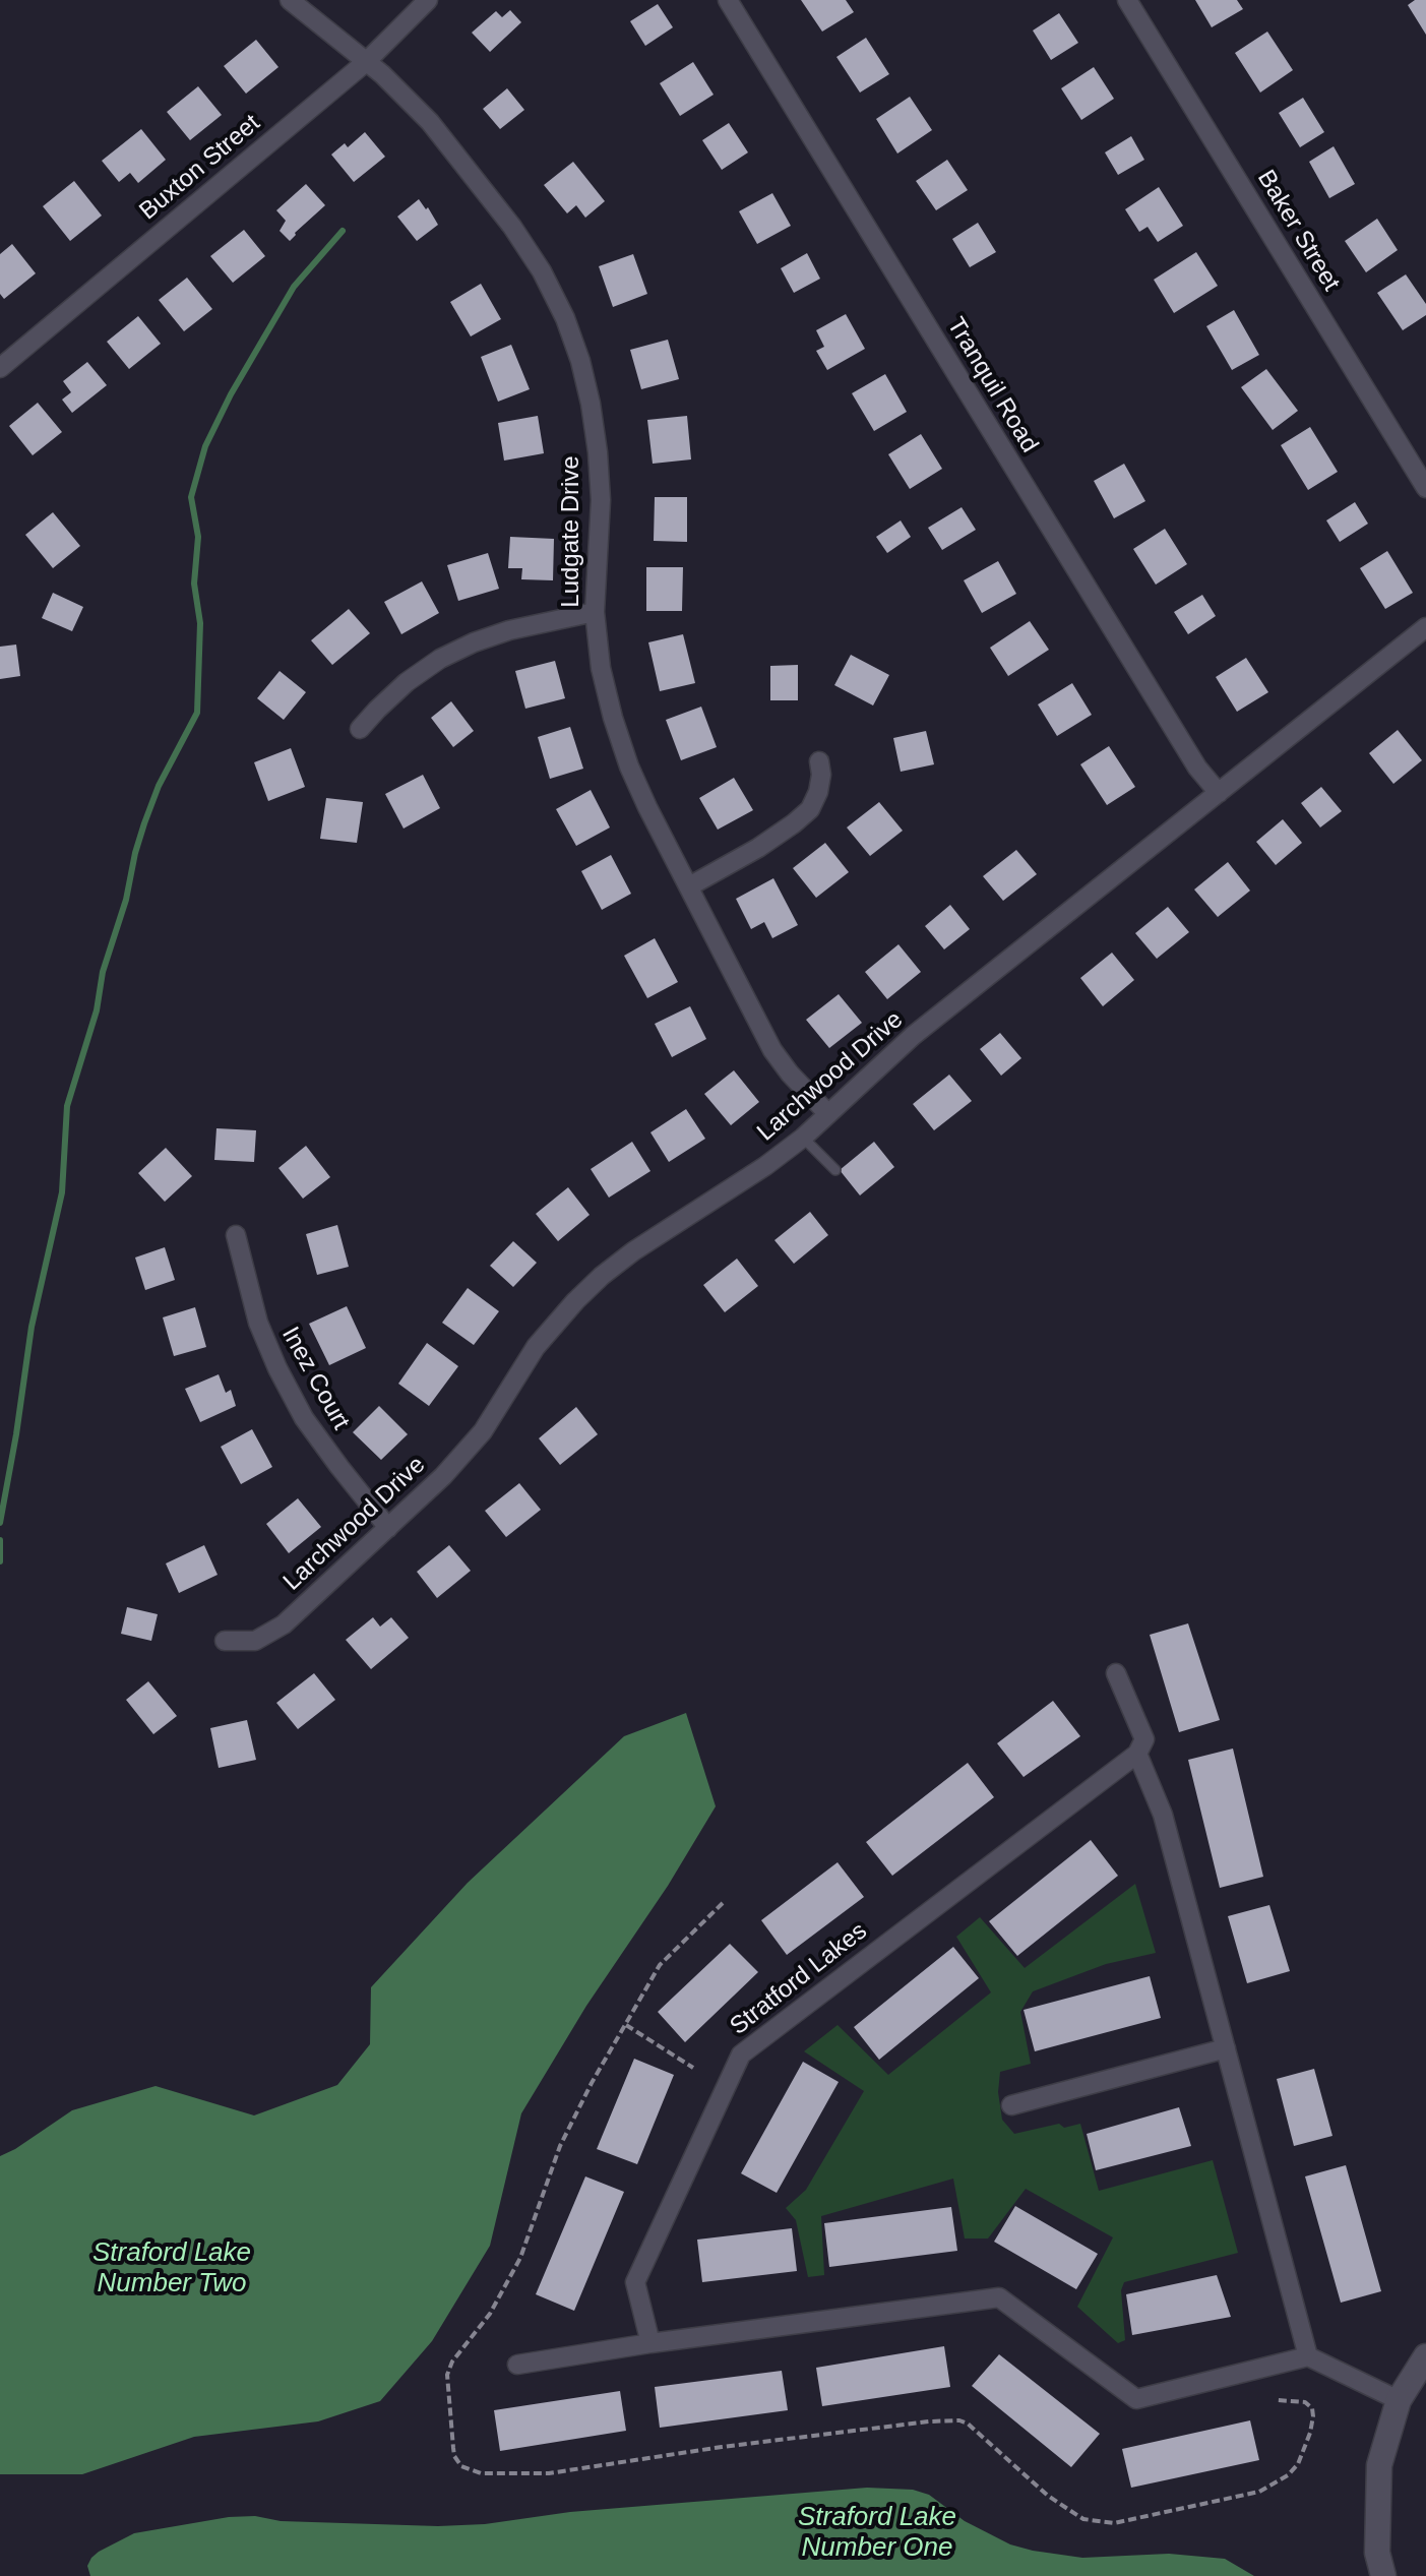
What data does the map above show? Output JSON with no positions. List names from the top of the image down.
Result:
{
  "streets": {
    "street": [
      "Buxton Street",
      "Baker Street",
      "Tranquil Road",
      "Ludgate Drive",
      "Larchwood Drive",
      "Inez Court",
      "Stratford Lakes"
    ]
  },
  "crossings": [
    ["Buxton Street", "Ludgate Drive"],
    ["Tranquil Road", "Larchwood Drive"],
    ["Ludgate Drive", "Larchwood Drive"],
    ["Larchwood Drive", "Inez Court"]
  ],
  "water": ["Straford Lake Number Two", "Straford Lake Number One"]
}
